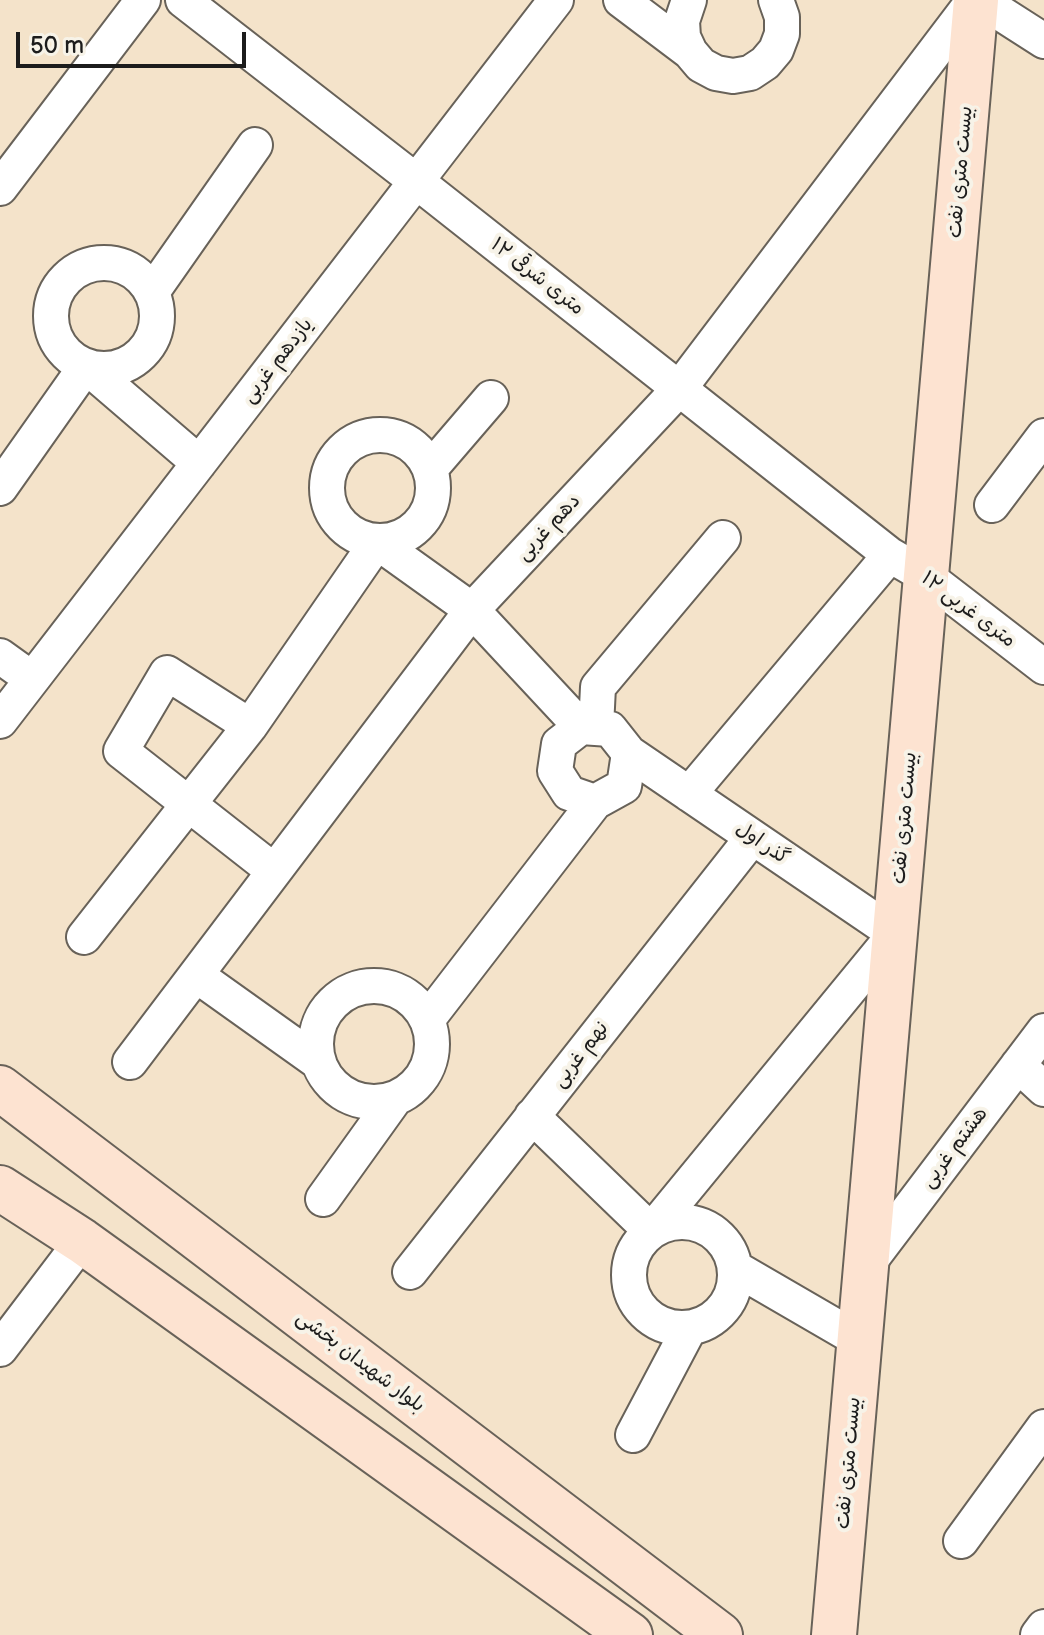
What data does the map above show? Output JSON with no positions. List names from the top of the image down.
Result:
{
  "streets": {
    "main road": ["بیست متری نفت", "بلوار شهیدان بخشی"],
    "street": [
      "۱۲ متری شرقی",
      "یازدهم غربی",
      "دهم غربی",
      "۱۲ متری غربی",
      "گذر اول",
      "نهم غربی",
      "هشتم غربی"
    ]
  },
  "crossings": [
    ["بیست متری نفت", "۱۲ متری شرقی"],
    ["بیست متری نفت", "دهم غربی"],
    ["بیست متری نفت", "۱۲ متری غربی"],
    ["بیست متری نفت", "گذر اول"],
    ["بیست متری نفت", "هشتم غربی"],
    ["۱۲ متری شرقی", "یازدهم غربی"],
    ["۱۲ متری شرقی", "دهم غربی"],
    ["۱۲ متری شرقی", "۱۲ متری غربی"],
    ["گذر اول", "نهم غربی"]
  ],
  "scale_bar": "50 m"
}
